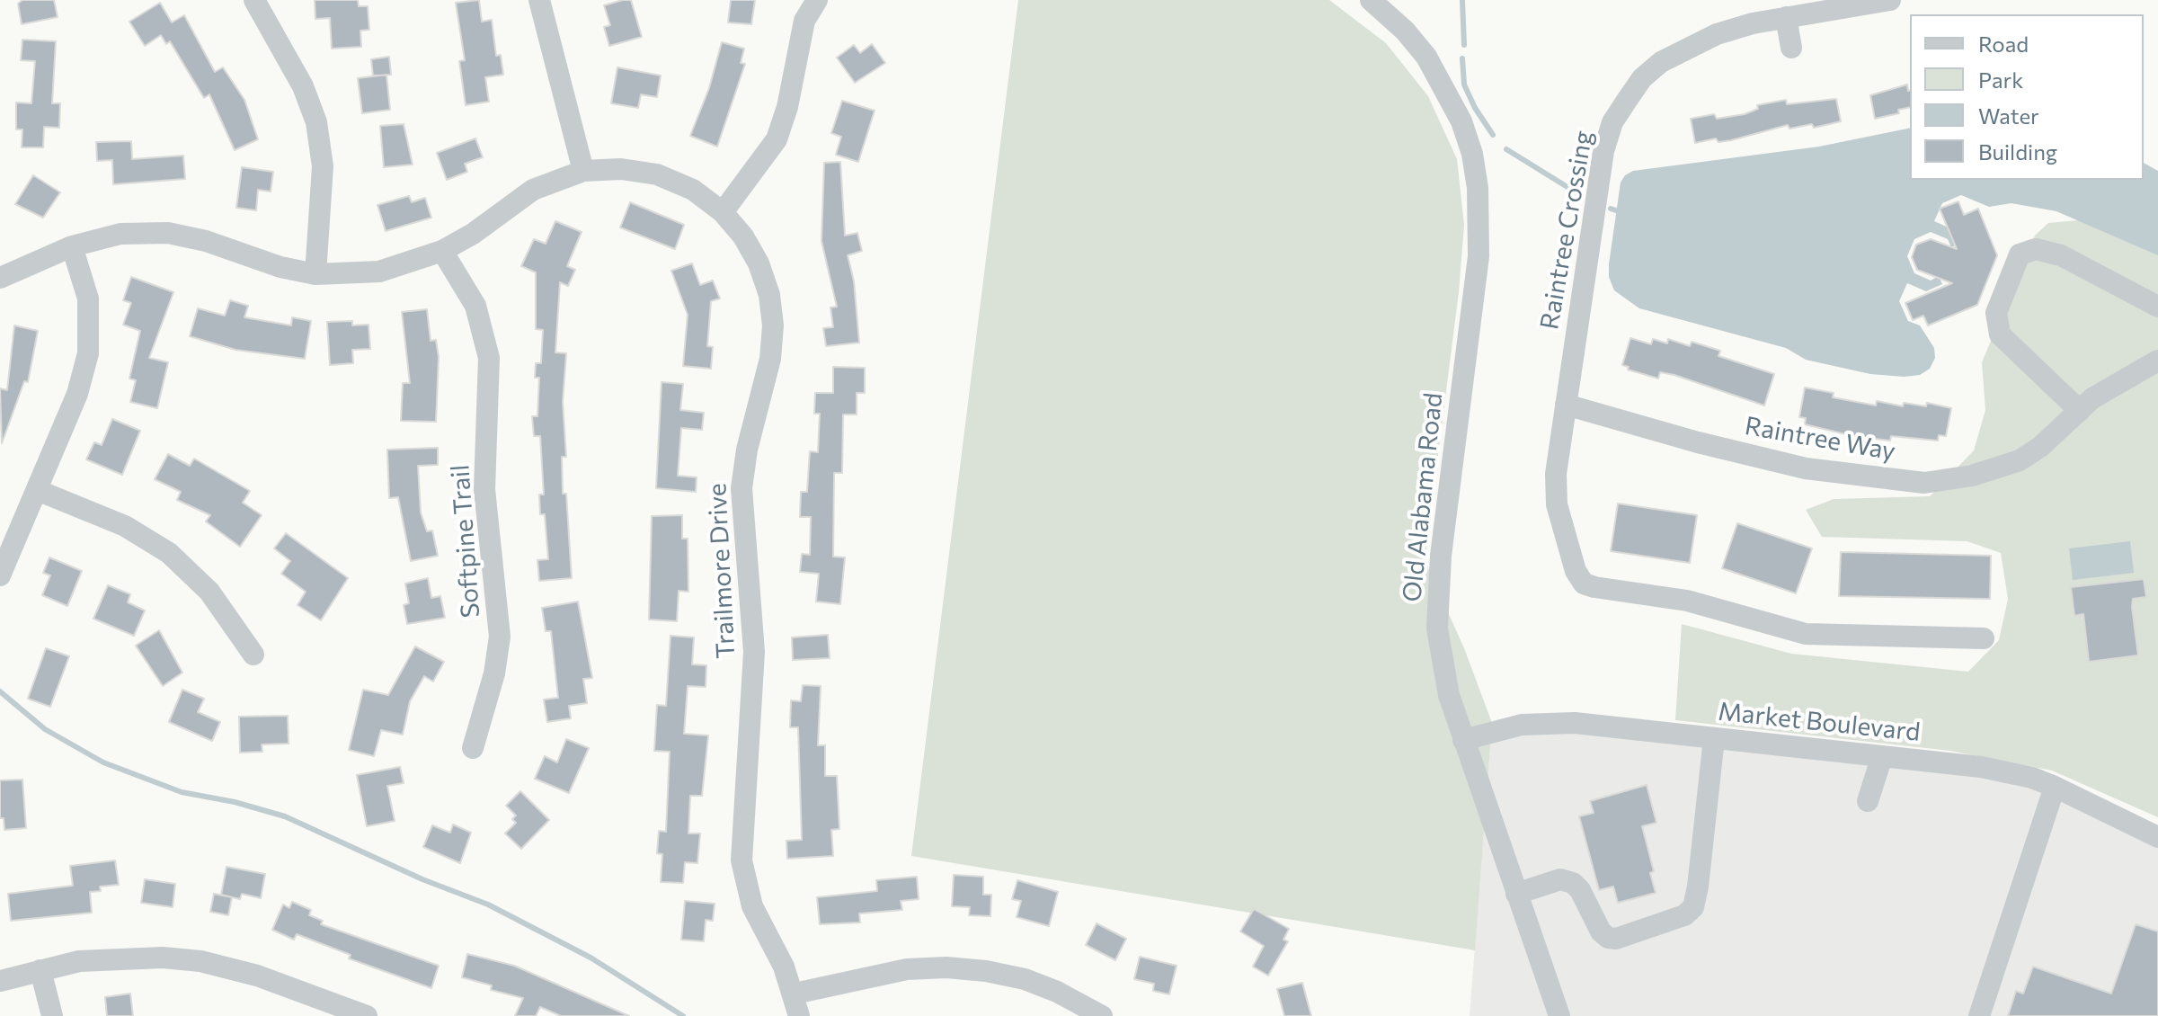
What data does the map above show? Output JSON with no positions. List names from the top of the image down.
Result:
{
  "streets": {
    "street": [
      "Raintree Crossing",
      "Raintree Way",
      "Old Alabama Road",
      "Softpine Trail",
      "Trailmore Drive",
      "Market Boulevard"
    ]
  },
  "crossings": [
    ["Raintree Crossing", "Raintree Way"],
    ["Old Alabama Road", "Market Boulevard"],
    ["Softpine Trail", "Trailmore Drive"]
  ],
  "legend": [
    "Road",
    "Park",
    "Water",
    "Building"
  ]
}
